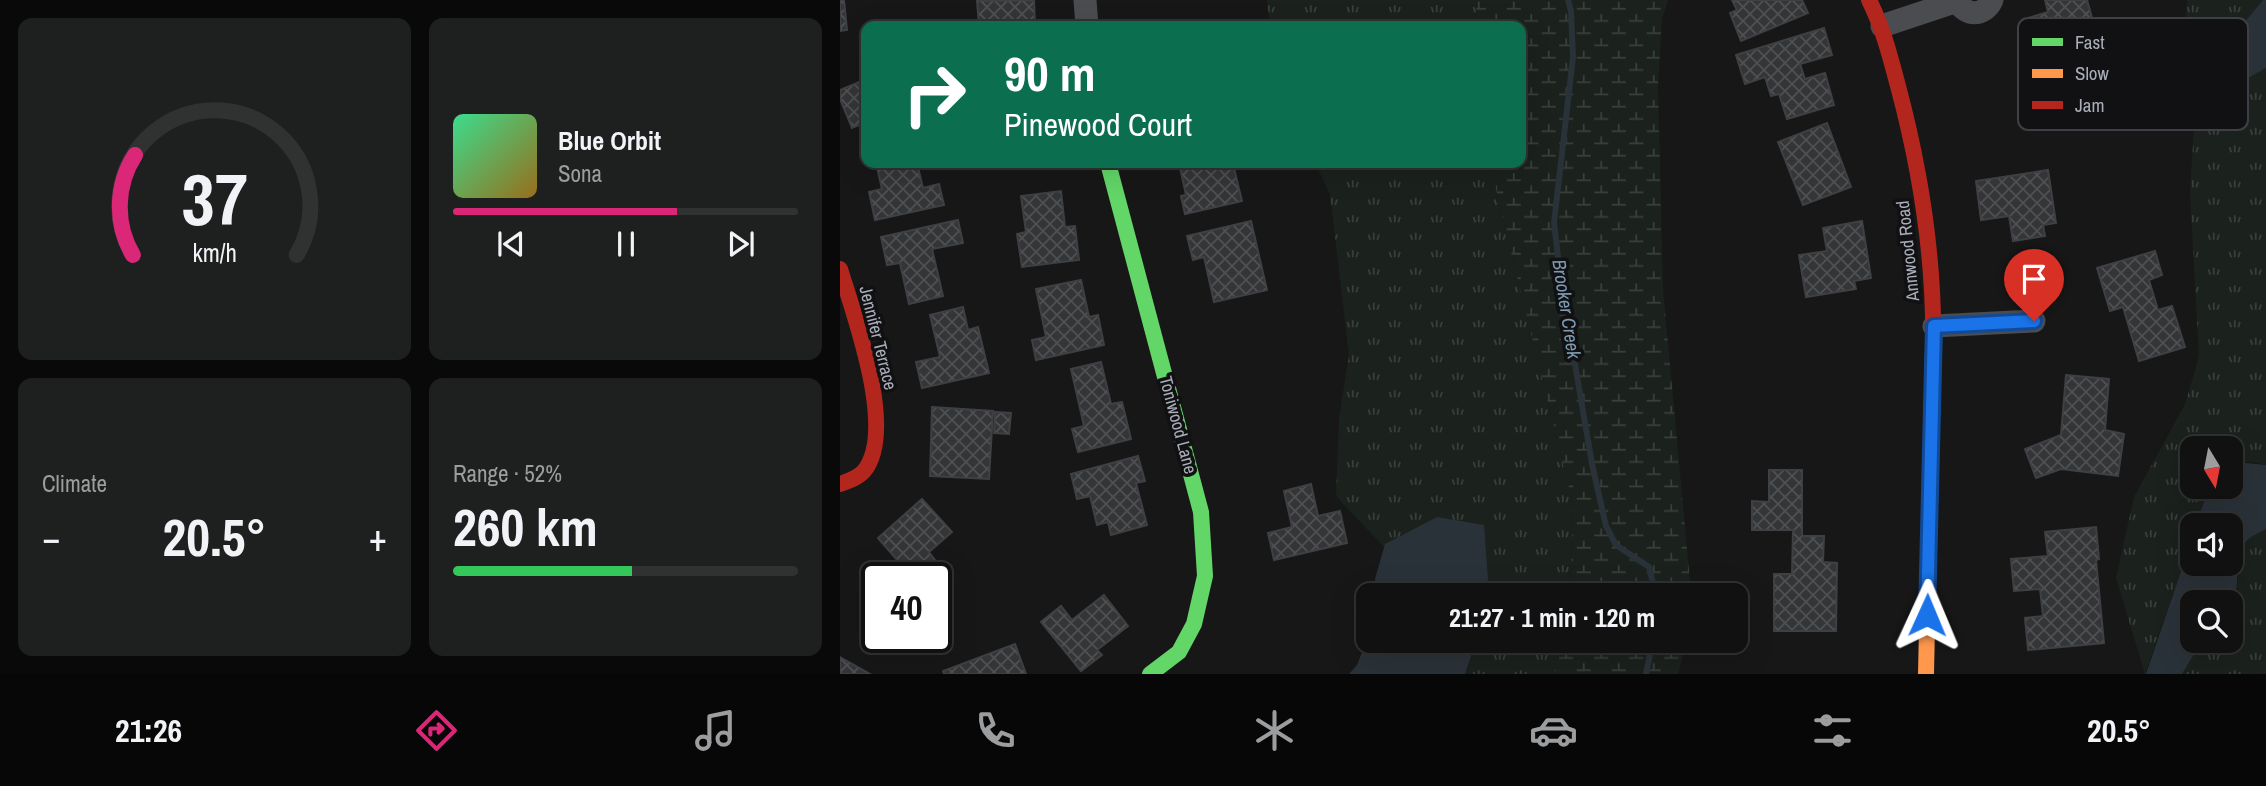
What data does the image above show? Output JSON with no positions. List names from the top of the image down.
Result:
{
  "streets": {
    "street": ["Annwood Road", "Jennifer Terrace", "Toniwood Lane"]
  },
  "water": ["Brooker Creek"],
  "legend": ["Fast", "Slow", "Jam"],
  "north": "bottom",
  "page": {
    "turn": ["90 m", "Pinewood Court"],
    "song": ["Blue Orbit", "Sona"],
    "tile": [
      "Climate",
      ["Range · 52%", "260 km"]
    ],
    "heat": ["−", "20.5°", "+"],
    "limit": "40",
    "trip": "21:27 · 1 min · 120 m",
    "tabs": ["21:26", "20.5°"],
    "gauge": ["37", "km/h"]
  }
}
